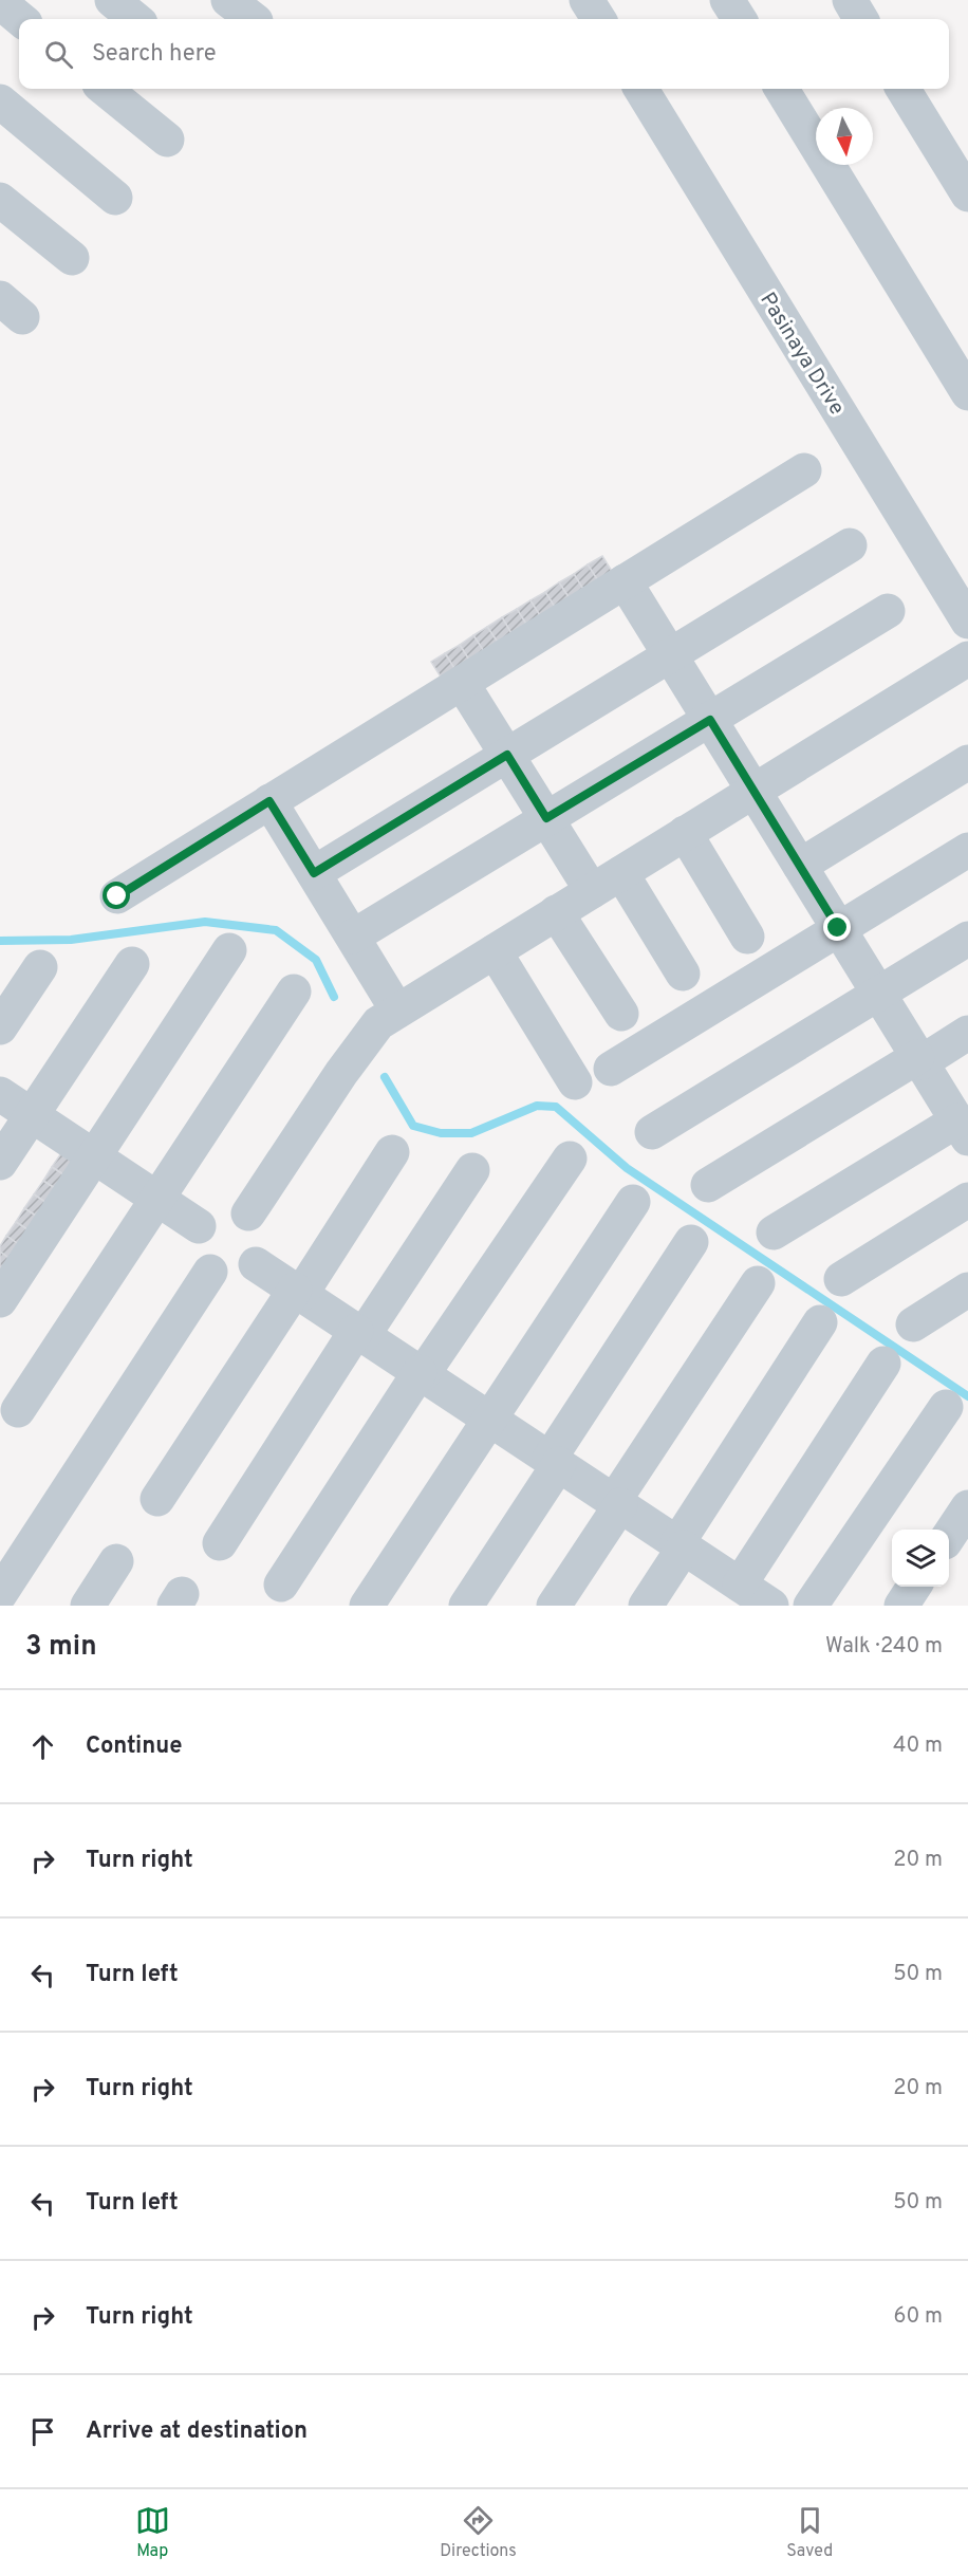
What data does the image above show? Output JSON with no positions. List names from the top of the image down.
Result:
{
  "streets": {
    "street": ["Pasinaya Drive"]
  },
  "north": "bottom",
  "page": {
    "search": "Search here",
    "heading": ["3 min", "Walk · 240 m"],
    "list": [
      ["Continue", "40 m"],
      ["Turn right", "20 m"],
      ["Turn left", "50 m"],
      ["Turn right", "20 m"],
      ["Turn left", "50 m"],
      ["Turn right", "60 m"],
      "Arrive at destination"
    ],
    "nav": ["Map", "Directions", "Saved"]
  }
}
